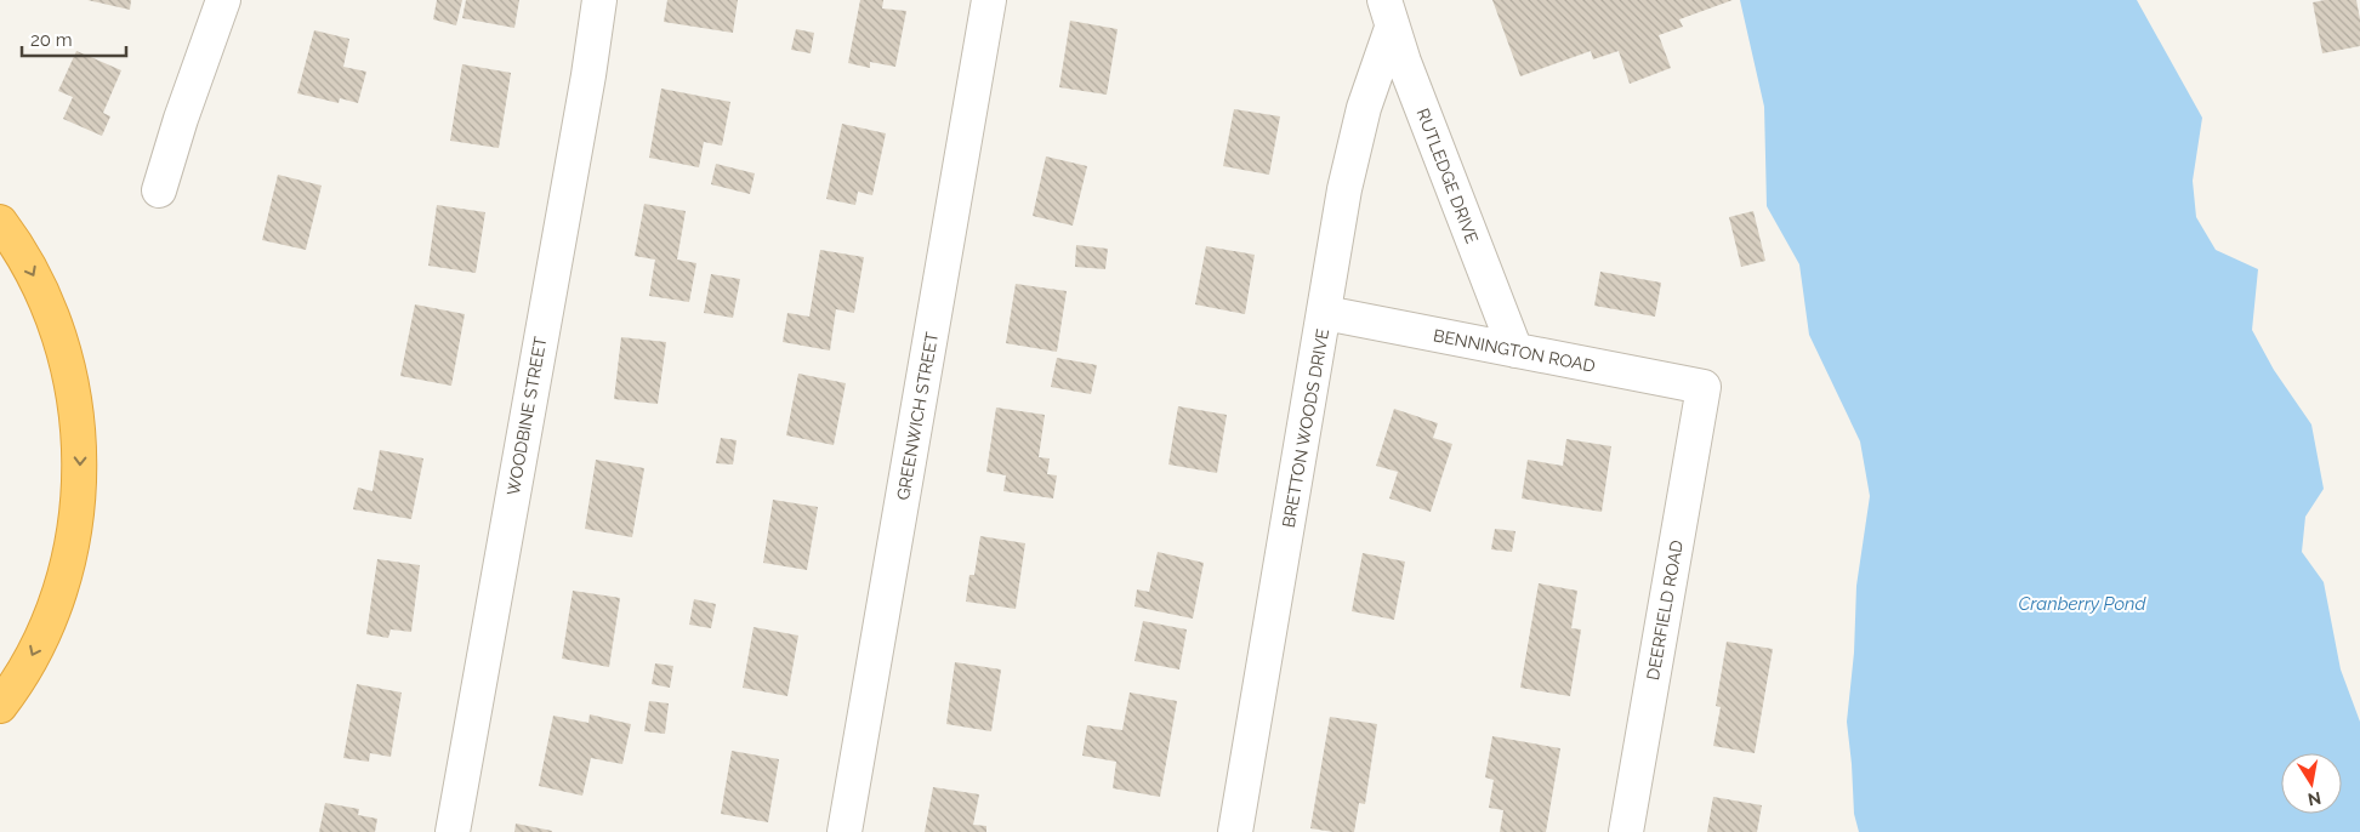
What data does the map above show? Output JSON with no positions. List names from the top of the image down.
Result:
{
  "streets": {
    "street": [
      "RUTLEDGE DRIVE",
      "BENNINGTON ROAD",
      "WOODBINE STREET",
      "GREENWICH STREET",
      "BRETTON WOODS DRIVE",
      "DEERFIELD ROAD"
    ]
  },
  "crossings": [
    ["RUTLEDGE DRIVE", "BENNINGTON ROAD"],
    ["RUTLEDGE DRIVE", "BRETTON WOODS DRIVE"],
    ["BENNINGTON ROAD", "BRETTON WOODS DRIVE"],
    ["BENNINGTON ROAD", "DEERFIELD ROAD"]
  ],
  "water": ["Cranberry Pond"],
  "scale_bar": "20 m",
  "north": "bottom"
}
